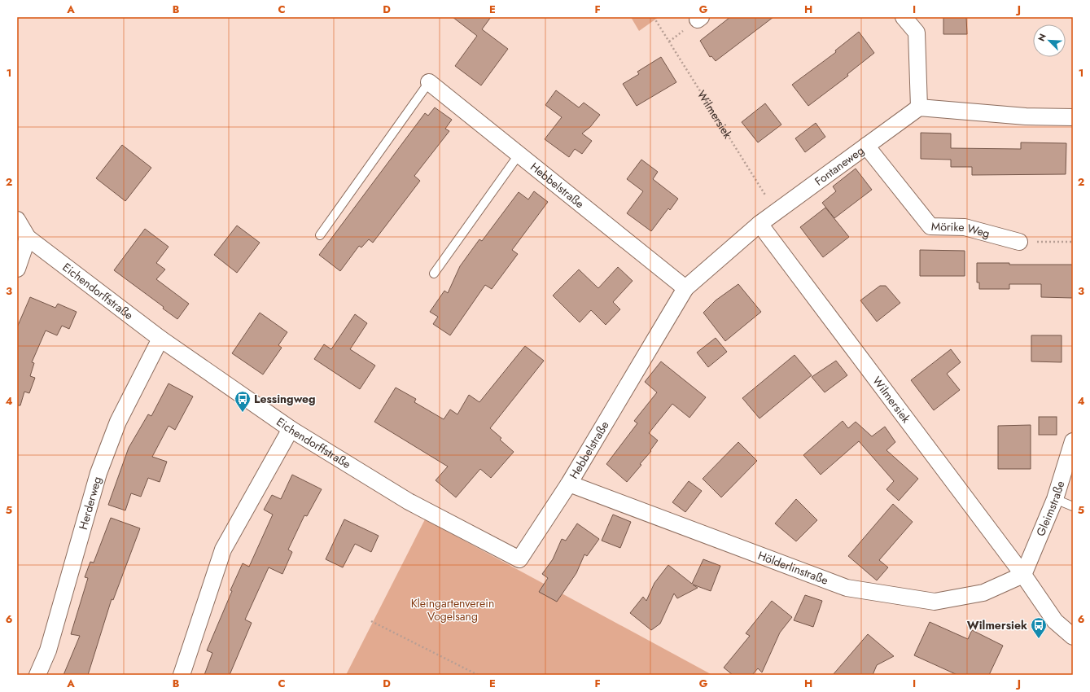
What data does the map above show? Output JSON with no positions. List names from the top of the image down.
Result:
{
  "streets": {
    "street": [
      "Wilmersiek",
      "Fontaneweg",
      "Hebbelstraße",
      "Mörike Weg",
      "Eichendorffstraße",
      "Herderweg",
      "Gleimstraße",
      "Hölderlinstraße"
    ]
  },
  "crossings": [
    ["Wilmersiek", "Fontaneweg"],
    ["Wilmersiek", "Hebbelstraße"],
    ["Wilmersiek", "Gleimstraße"],
    ["Wilmersiek", "Hölderlinstraße"],
    ["Fontaneweg", "Hebbelstraße"],
    ["Fontaneweg", "Mörike Weg"],
    ["Hebbelstraße", "Eichendorffstraße"],
    ["Hebbelstraße", "Hölderlinstraße"],
    ["Eichendorffstraße", "Herderweg"],
    ["Gleimstraße", "Hölderlinstraße"]
  ],
  "parks": ["Kleingartenverein Vogelsang"],
  "places": {
    "bus stop": ["Lessingweg", "Wilmersiek"]
  },
  "north": "top left",
  "grid": {
    "columns": [
      "A",
      "B",
      "C",
      "D",
      "E",
      "F",
      "G",
      "H",
      "I",
      "J"
    ],
    "rows": [
      "1",
      "2",
      "3",
      "4",
      "5",
      "6"
    ]
  }
}
